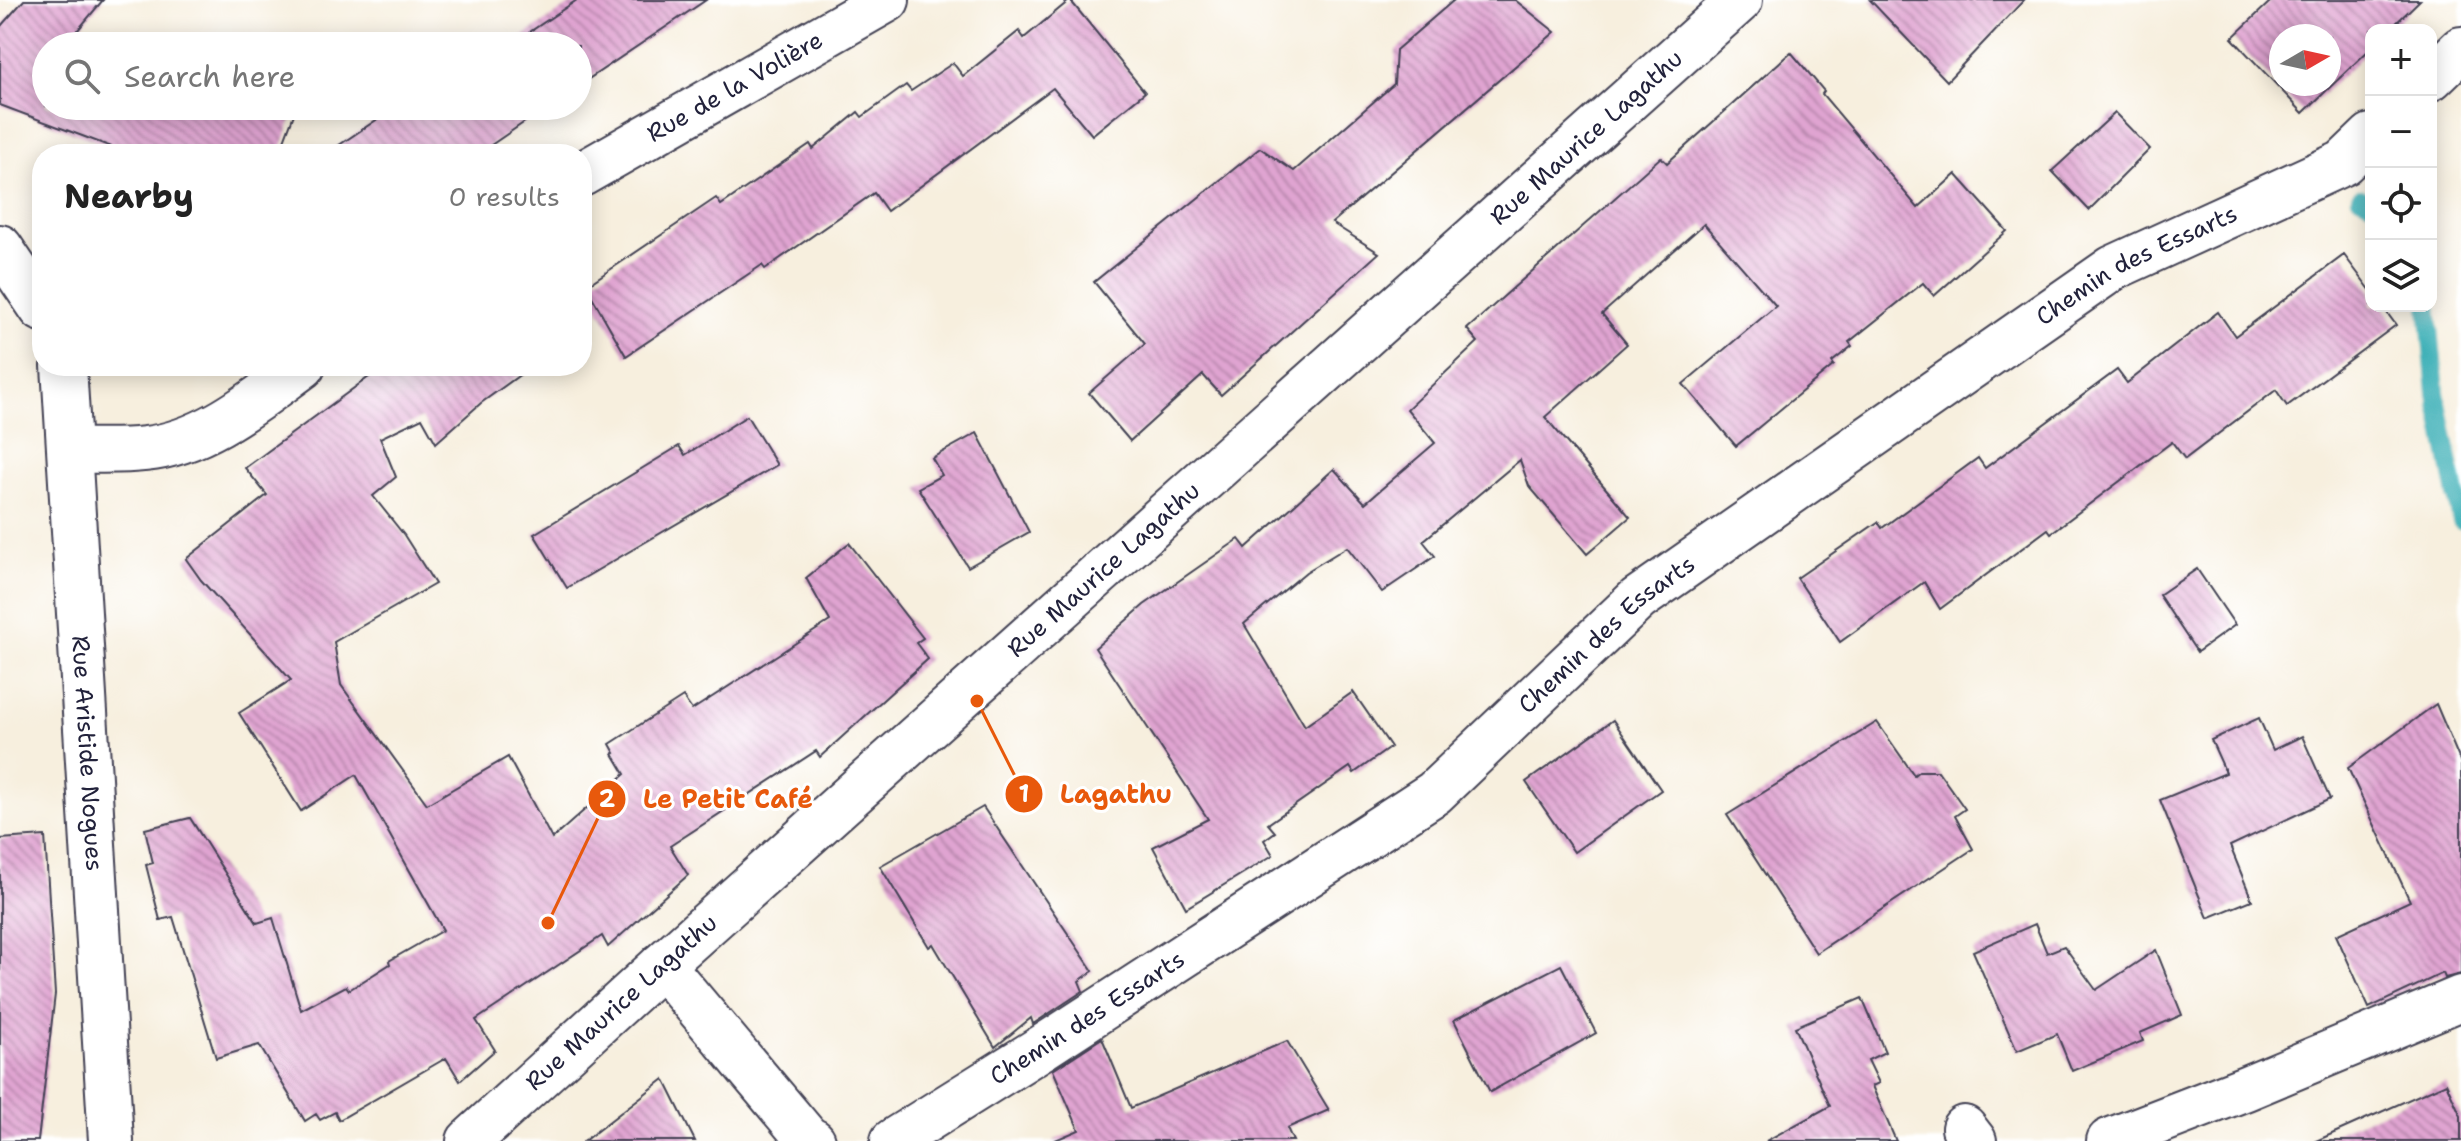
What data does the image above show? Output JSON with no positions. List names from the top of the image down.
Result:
{
  "streets": {
    "street": [
      "Rue de la Volière",
      "Rue Maurice Lagathu",
      "Chemin des Essarts",
      "Rue Aristide Nogues"
    ]
  },
  "places": ["Lagathu", "Le Petit Café"],
  "north": "right",
  "page": {
    "map_buttons": ["+", "−"],
    "search": "Search here",
    "heading": ["Nearby", "0 results"]
  }
}
